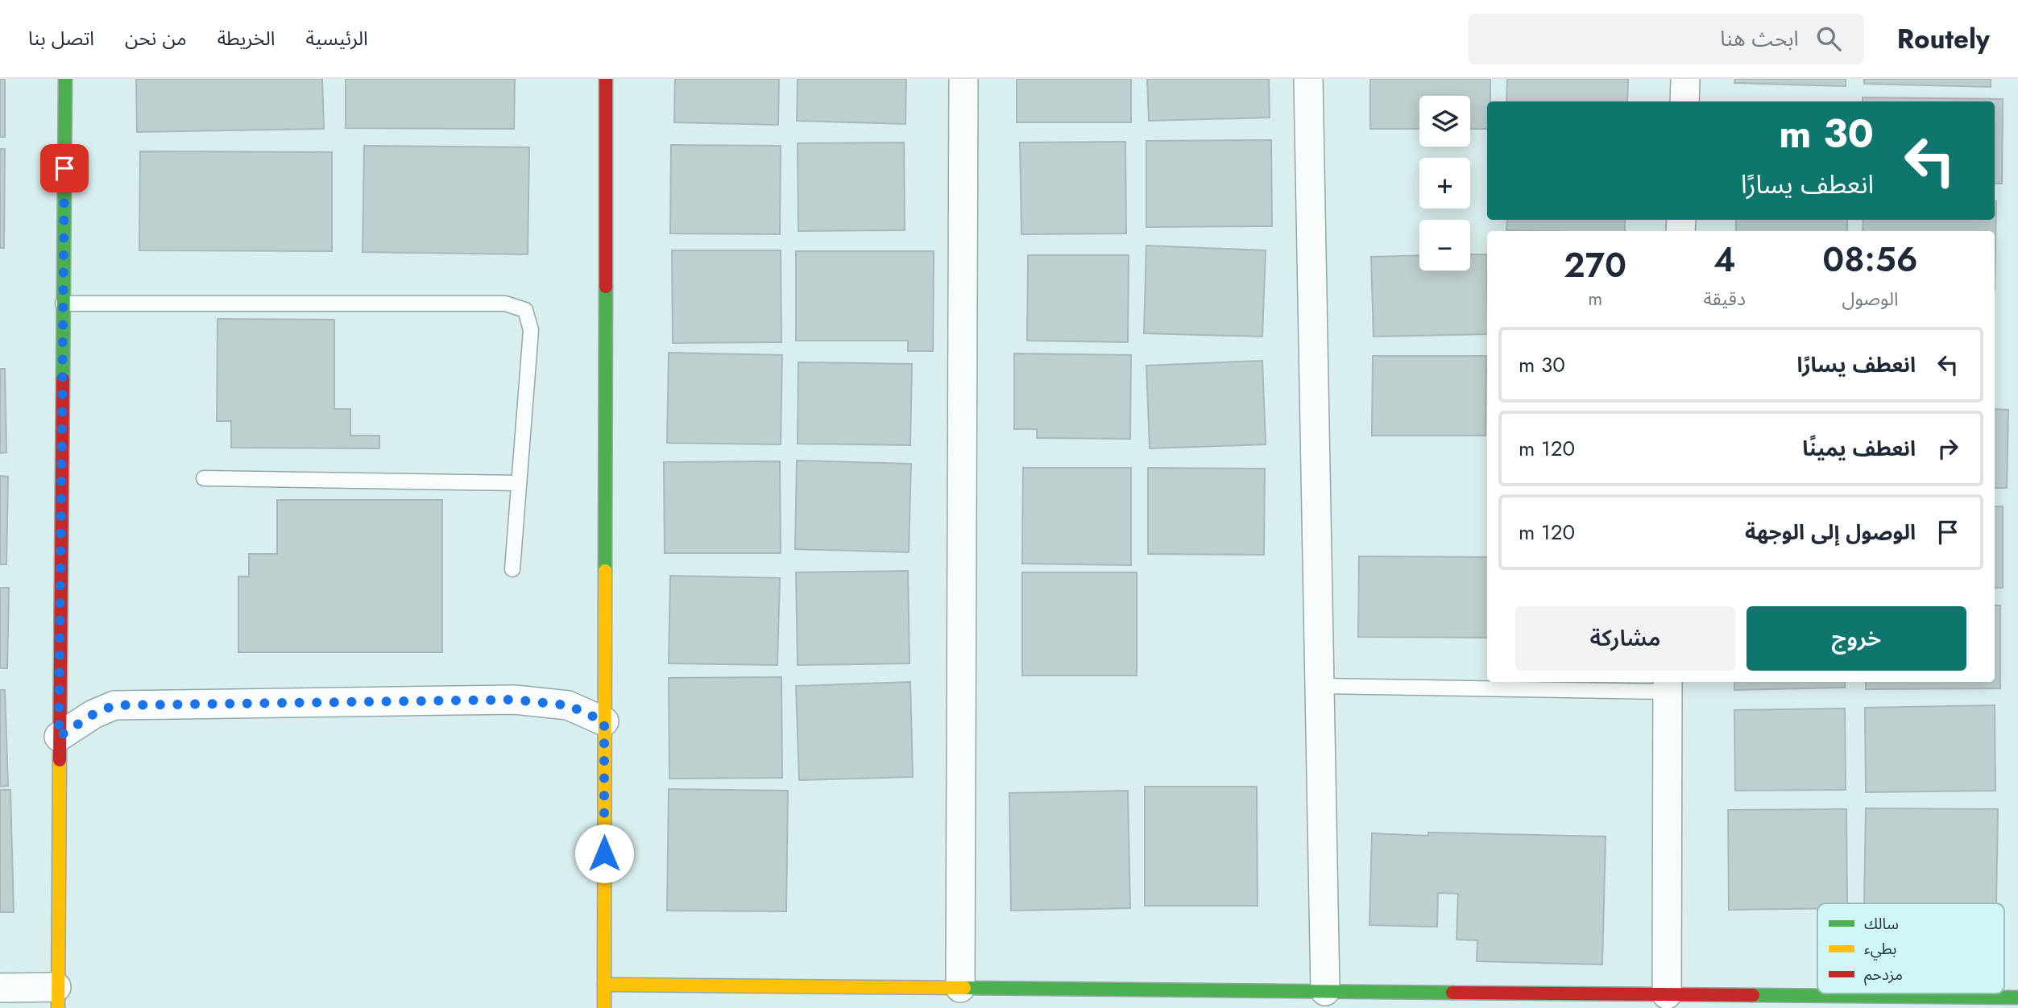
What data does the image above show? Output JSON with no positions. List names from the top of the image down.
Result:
{
  "legend": ["سالك", "بطيء", "مزدحم"],
  "page": {
    "header": "Routely",
    "search": "ابحث هنا",
    "nav": [
      "الرئيسية",
      "الخريطة",
      "من نحن",
      "اتصل بنا"
    ],
    "map_buttons": ["+", "−"],
    "turn": ["30 m", "انعطف يسارًا"],
    "eta": [
      "08:56",
      "الوصول",
      "4",
      "دقيقة",
      "270",
      "m"
    ],
    "list": [
      {
        "name": "انعطف يسارًا",
        "value": "30 m"
      },
      {
        "name": "انعطف يمينًا",
        "value": "120 m"
      },
      {
        "name": "الوصول إلى الوجهة",
        "value": "120 m"
      }
    ],
    "buttons": ["خروج", "مشاركة"]
  }
}
